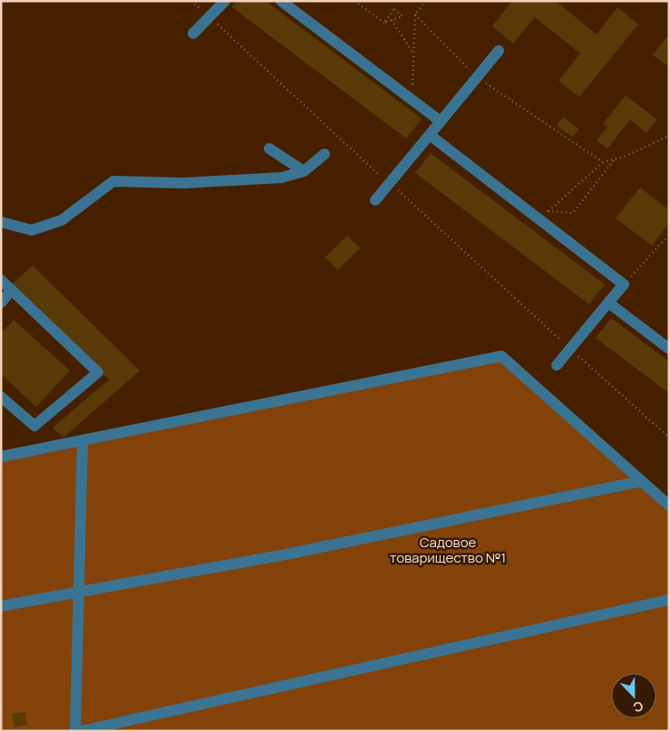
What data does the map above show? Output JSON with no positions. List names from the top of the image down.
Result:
{
  "parks": ["Садовое товарищество №1"],
  "north": "bottom"
}
